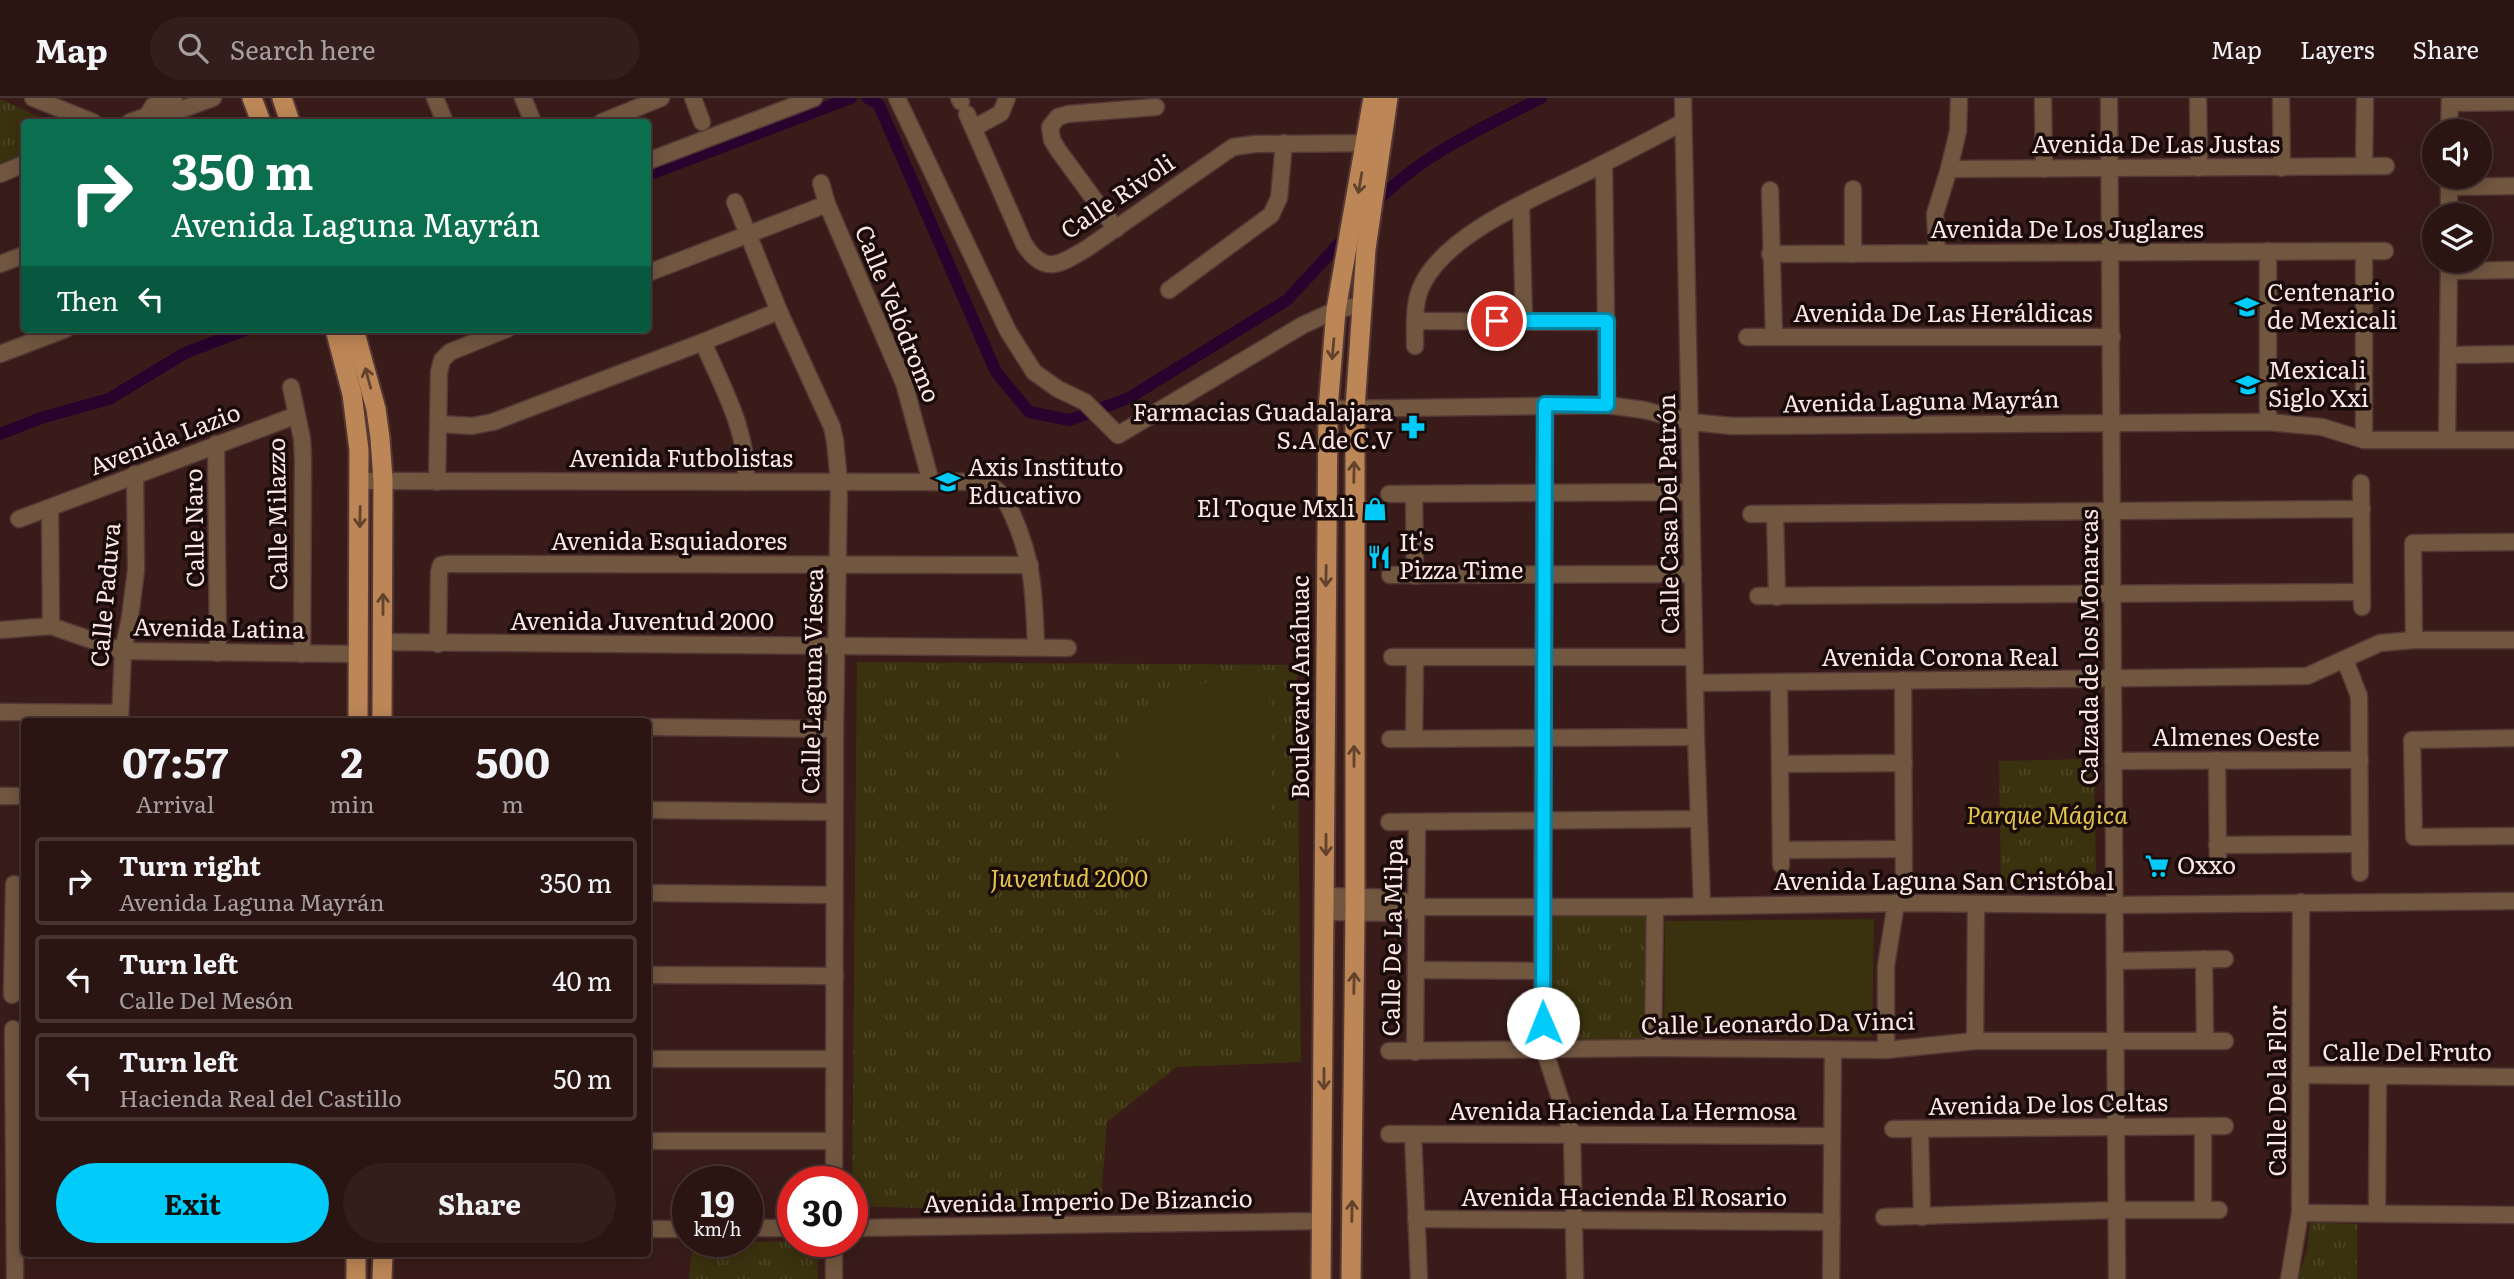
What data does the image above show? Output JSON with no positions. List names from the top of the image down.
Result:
{
  "streets": {
    "main road": ["Boulevard Anáhuac"],
    "street": [
      "Avenida De Las Justas",
      "Calle Rivoli",
      "Avenida De Los Juglares",
      "Calle Velódromo",
      "Avenida De Las Heráldicas",
      "Avenida Laguna Mayrán",
      "Avenida Lazio",
      "Avenida Futbolistas",
      "Calle Milazzo",
      "Calle Casa Del Patrón",
      "Calle Naro",
      "Avenida Esquiadores",
      "Calle Paduva",
      "Avenida Juventud 2000",
      "Avenida Latina",
      "Calzada de los Monarcas",
      "Avenida Corona Real",
      "Calle Laguna Viesca",
      "Almenes Oeste",
      "Avenida Laguna San Cristóbal",
      "Calle De La Milpa",
      "Calle Leonardo Da Vinci",
      "Calle Del Fruto",
      "Calle De la Flor",
      "Avenida De los Celtas",
      "Avenida Hacienda La Hermosa",
      "Avenida Hacienda El Rosario",
      "Avenida Imperio De Bizancio"
    ]
  },
  "crossings": [
    ["Avenida De Las Justas", "Calzada de los Monarcas"],
    ["Calle Rivoli", "Boulevard Anáhuac"],
    ["Avenida De Los Juglares", "Calzada de los Monarcas"],
    ["Calle Velódromo", "Avenida Futbolistas"],
    ["Calle Velódromo", "Calle Laguna Viesca"],
    ["Avenida De Las Heráldicas", "Calzada de los Monarcas"],
    ["Avenida Laguna Mayrán", "Calle Casa Del Patrón"],
    ["Avenida Laguna Mayrán", "Calzada de los Monarcas"],
    ["Avenida Laguna Mayrán", "Boulevard Anáhuac"],
    ["Avenida Lazio", "Calle Milazzo"],
    ["Avenida Lazio", "Calle Naro"],
    ["Avenida Lazio", "Calle Paduva"],
    ["Avenida Futbolistas", "Avenida Esquiadores"],
    ["Avenida Futbolistas", "Calle Laguna Viesca"],
    ["Calle Milazzo", "Avenida Latina"],
    ["Calle Casa Del Patrón", "Avenida Corona Real"],
    ["Calle Casa Del Patrón", "Avenida Laguna San Cristóbal"],
    ["Calle Naro", "Avenida Latina"],
    ["Avenida Esquiadores", "Avenida Juventud 2000"],
    ["Avenida Esquiadores", "Calle Laguna Viesca"],
    ["Calle Paduva", "Avenida Latina"],
    ["Avenida Juventud 2000", "Calle Laguna Viesca"],
    ["Calzada de los Monarcas", "Avenida Corona Real"],
    ["Calzada de los Monarcas", "Almenes Oeste"],
    ["Calzada de los Monarcas", "Avenida Laguna San Cristóbal"],
    ["Calzada de los Monarcas", "Calle Leonardo Da Vinci"],
    ["Calzada de los Monarcas", "Avenida De los Celtas"],
    ["Boulevard Anáhuac", "Avenida Laguna San Cristóbal"],
    ["Boulevard Anáhuac", "Avenida Imperio De Bizancio"],
    ["Avenida Laguna San Cristóbal", "Calle De La Milpa"],
    ["Avenida Laguna San Cristóbal", "Calle De la Flor"],
    ["Calle De La Milpa", "Calle Leonardo Da Vinci"],
    ["Calle Del Fruto", "Calle De la Flor"]
  ],
  "parks": ["Parque Mágica", "Juventud 2000"],
  "places": {
    "school or university": ["Centenario de Mexicali", "Mexicali Siglo Xxi", "Axis Instituto Educativo"],
    "pharmacy": ["Farmacias Guadalajara S.A de C.V"],
    "shop": ["El Toque Mxli"],
    "restaurant": ["It's Pizza Time"],
    "supermarket": ["Oxxo"]
  },
  "page": {
    "header": "Map",
    "search": "Search here",
    "nav": ["Map", "Layers", "Share"],
    "turn": ["350 m", "Avenida Laguna Mayrán"],
    "then": "Then",
    "eta": [
      "07:57",
      "Arrival",
      "2",
      "min",
      "500",
      "m"
    ],
    "list": [
      {
        "name": "Turn right",
        "note": "Avenida Laguna Mayrán",
        "value": "350 m"
      },
      {
        "name": "Turn left",
        "note": "Calle Del Mesón",
        "value": "40 m"
      },
      {
        "name": "Turn left",
        "note": "Hacienda Real del Castillo",
        "value": "50 m"
      }
    ],
    "buttons": ["Exit", "Share"],
    "speed": "19 km/h",
    "limit": "30"
  }
}
